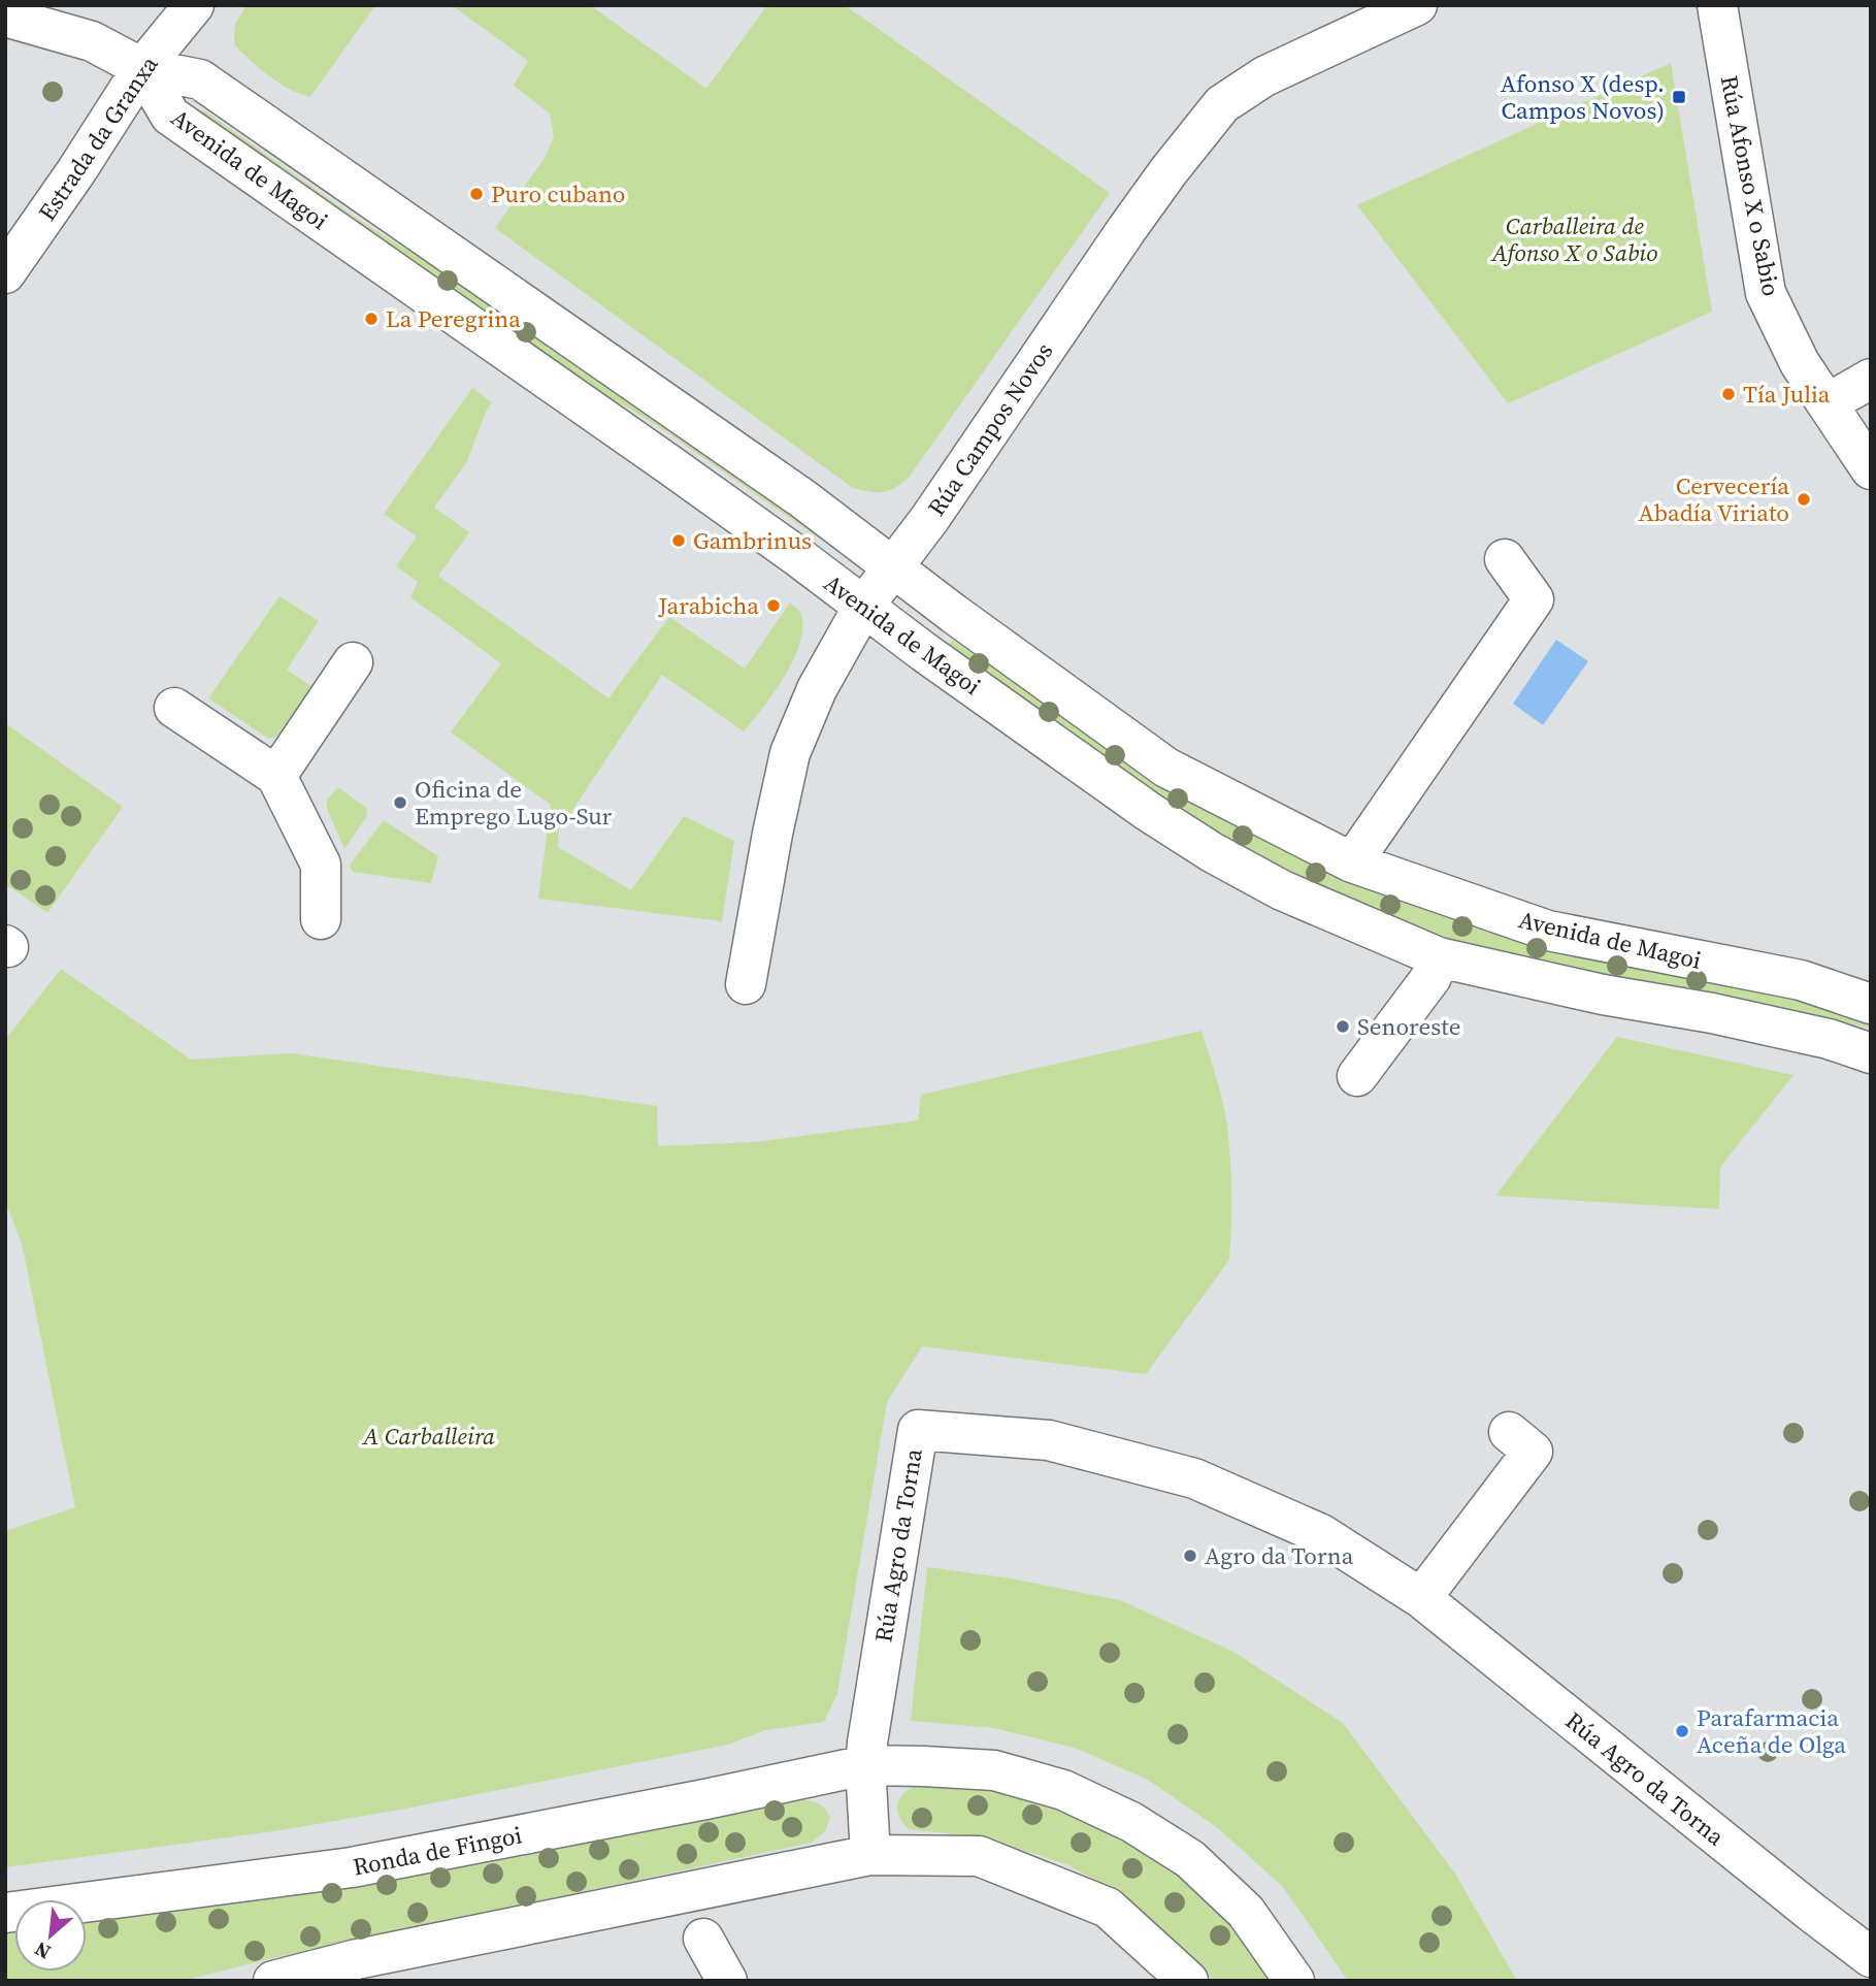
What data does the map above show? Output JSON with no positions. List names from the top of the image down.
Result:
{
  "streets": {
    "street": [
      "Estrada da Granxa",
      "Avenida de Magoi",
      "Rúa Afonso X o Sabio",
      "Rúa Campos Novos",
      "Rúa Agro da Torna",
      "Ronda de Fingoi"
    ]
  },
  "crossings": [
    ["Estrada da Granxa", "Avenida de Magoi"],
    ["Avenida de Magoi", "Rúa Campos Novos"],
    ["Rúa Agro da Torna", "Ronda de Fingoi"]
  ],
  "parks": ["Carballeira de Afonso X o Sabio", "A Carballeira"],
  "places": {
    "transit": ["Afonso X (desp. Campos Novos)"],
    "other": [
      "Puro cubano",
      "La Peregrina",
      "Tía Julia",
      "Cervecería Abadía Viriato",
      "Gambrinus",
      "Jarabicha",
      "Oficina de Emprego Lugo-Sur",
      "Senoreste",
      "Agro da Torna",
      "Parafarmacia Aceña de Olga"
    ]
  },
  "north": "bottom left"
}
